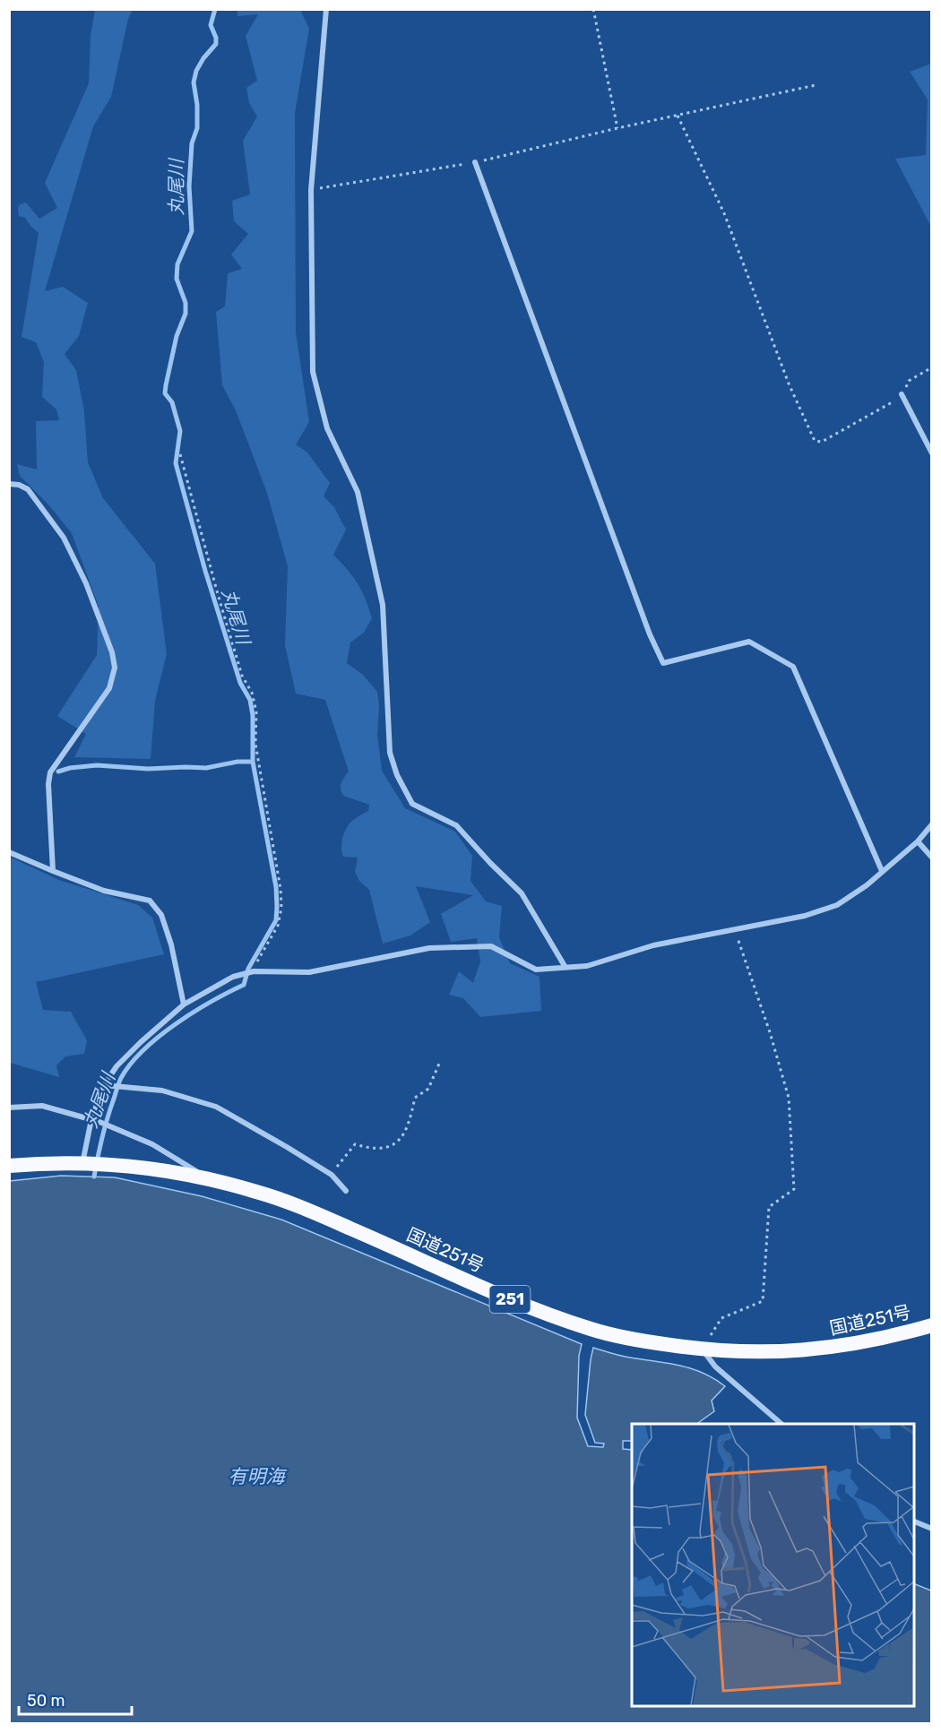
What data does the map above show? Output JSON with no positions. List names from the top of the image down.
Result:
{
  "streets": {
    "highway": ["国道251号", "251"]
  },
  "water": ["丸尾川", "有明海"],
  "scale_bar": "50 m"
}
